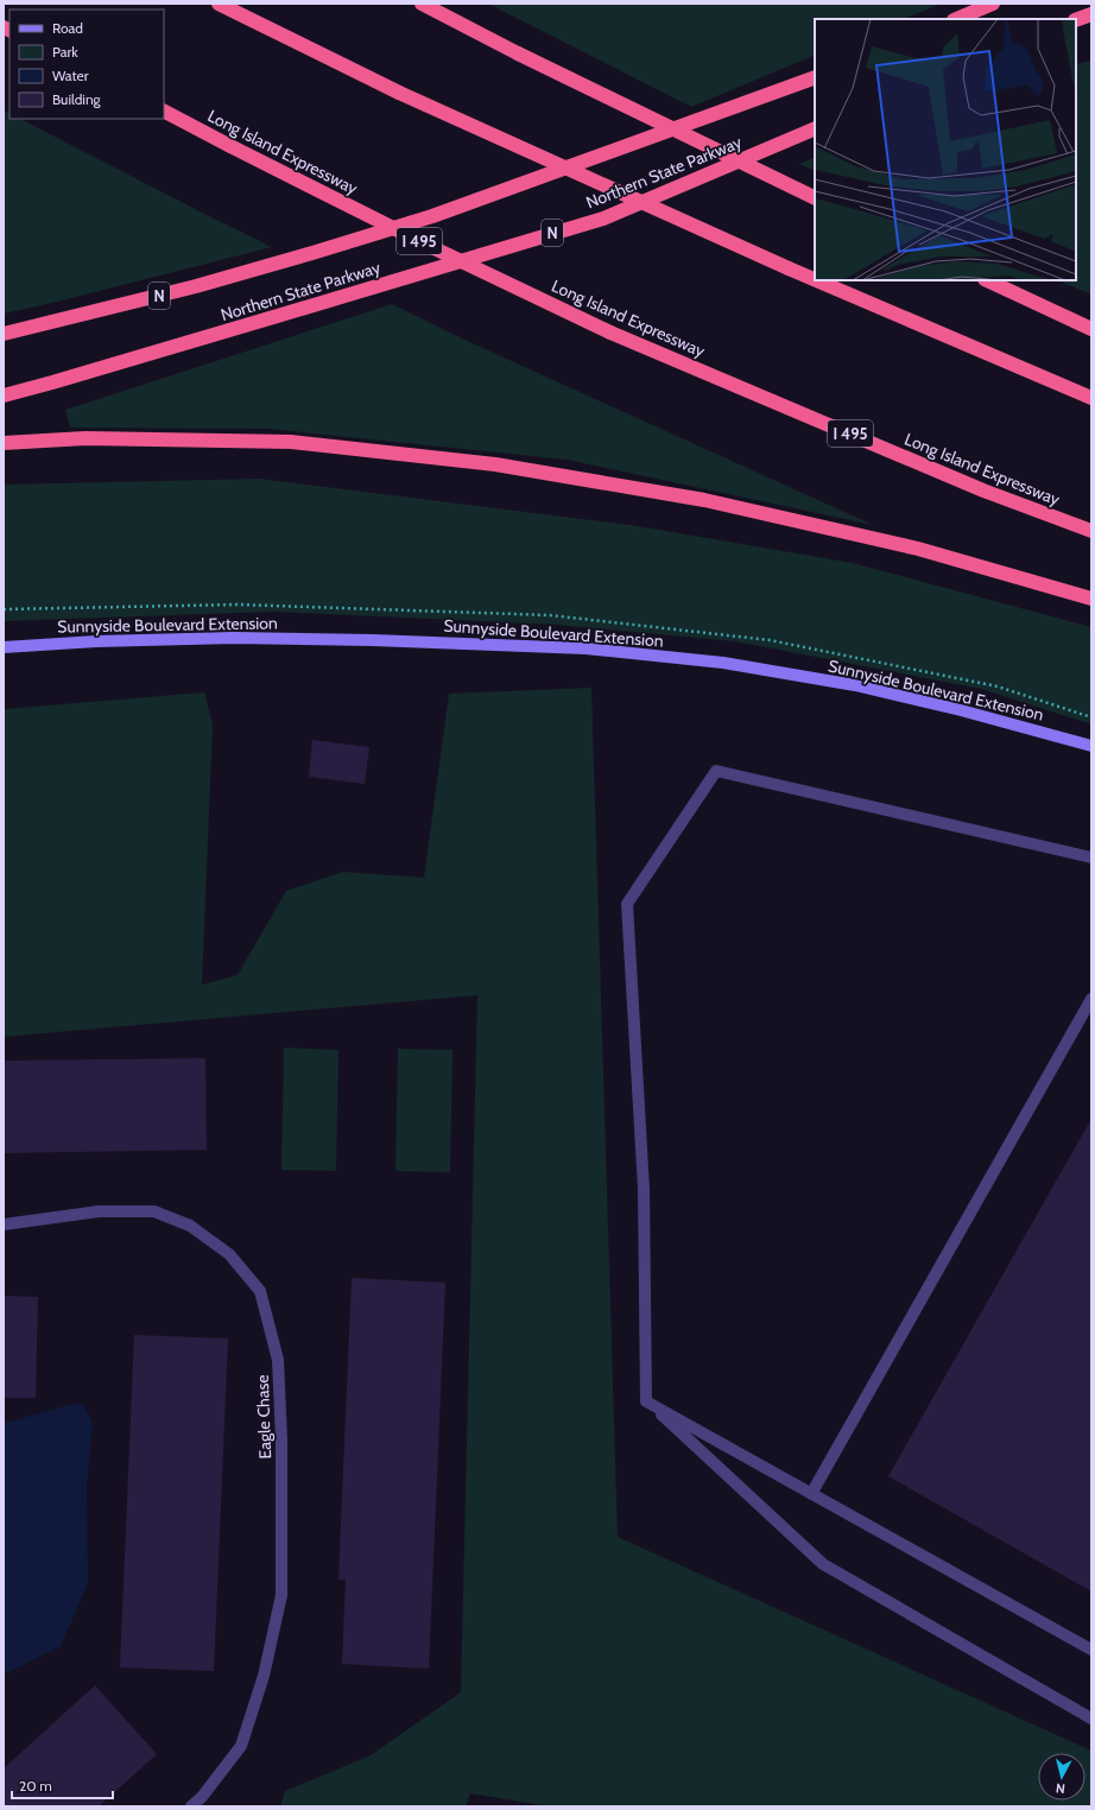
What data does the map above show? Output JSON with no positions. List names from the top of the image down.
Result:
{
  "streets": {
    "highway": [
      "Long Island Expressway",
      "Northern State Parkway",
      "N",
      "I 495"
    ],
    "main road": ["Sunnyside Boulevard Extension"],
    "street": ["Eagle Chase"]
  },
  "legend": [
    "Road",
    "Park",
    "Water",
    "Building"
  ],
  "scale_bar": "20 m",
  "north": "bottom"
}
